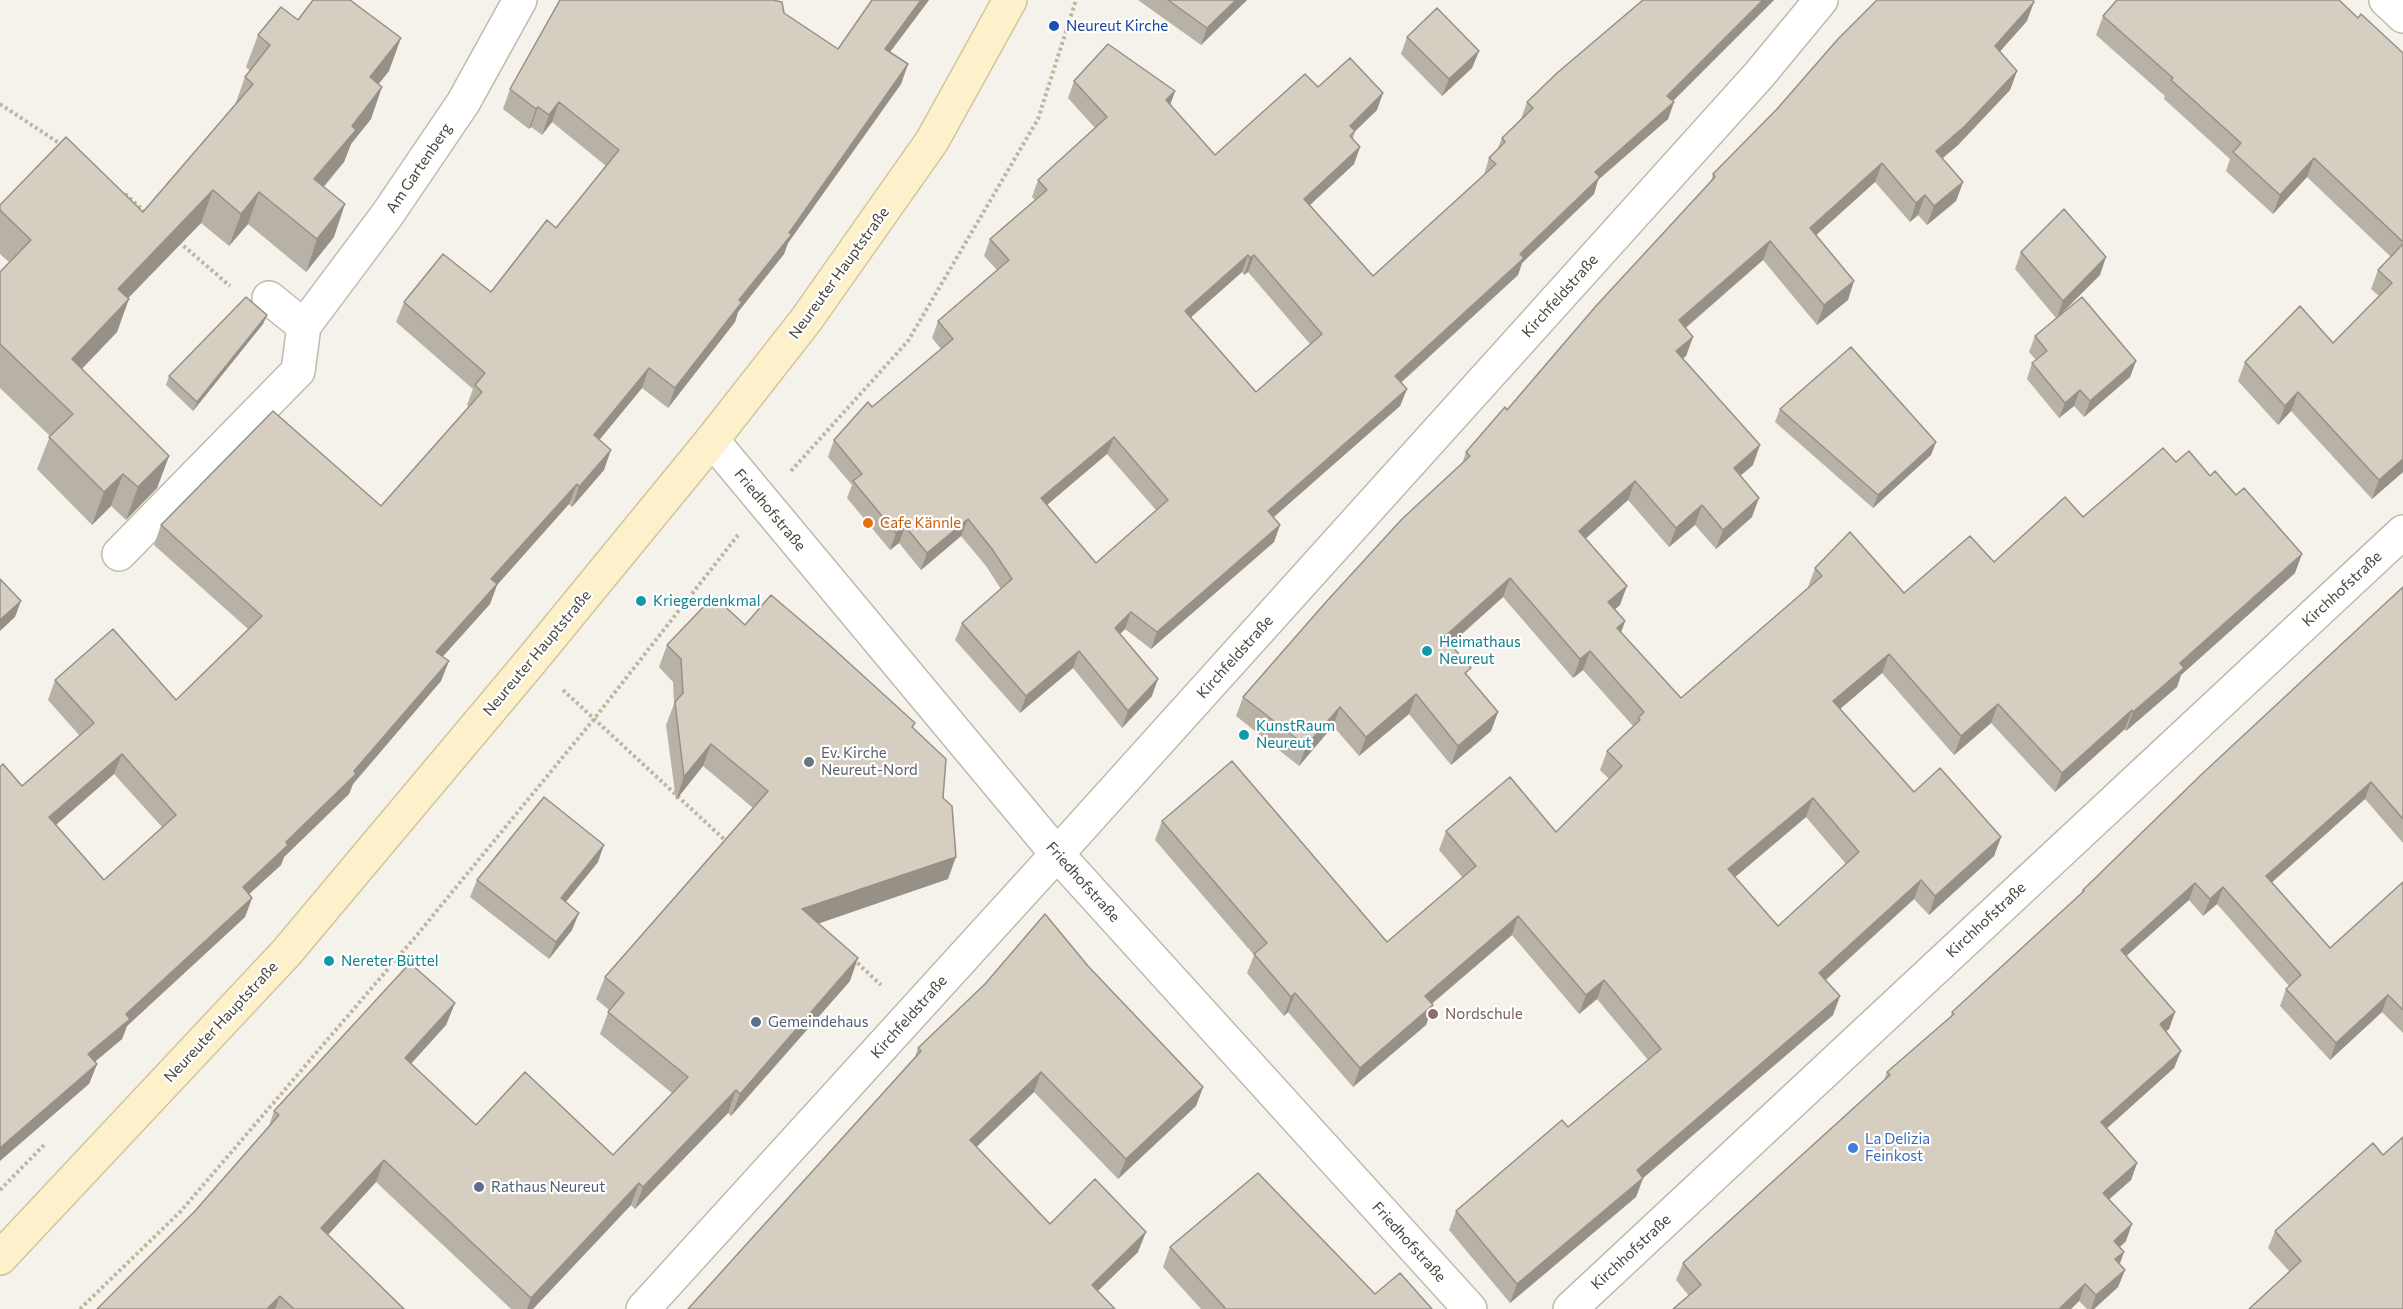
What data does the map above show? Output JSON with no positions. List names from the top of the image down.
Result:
{
  "streets": {
    "street": [
      "Am Gartenberg",
      "Neureuter Hauptstraße",
      "Kirchfeldstraße",
      "Friedhofstraße",
      "Kirchhofstraße"
    ]
  },
  "crossings": [
    ["Neureuter Hauptstraße", "Friedhofstraße"],
    ["Kirchfeldstraße", "Friedhofstraße"]
  ],
  "places": [
    "Neureut Kirche",
    "Cafe Kännle",
    "Kriegerdenkmal",
    "Heimathaus Neureut",
    "KunstRaum Neureut",
    "Ev. Kirche Neureut-Nord",
    "Nereter Büttel",
    "Nordschule",
    "Gemeindehaus",
    "La Delizia Feinkost",
    "Rathaus Neureut"
  ]
}
